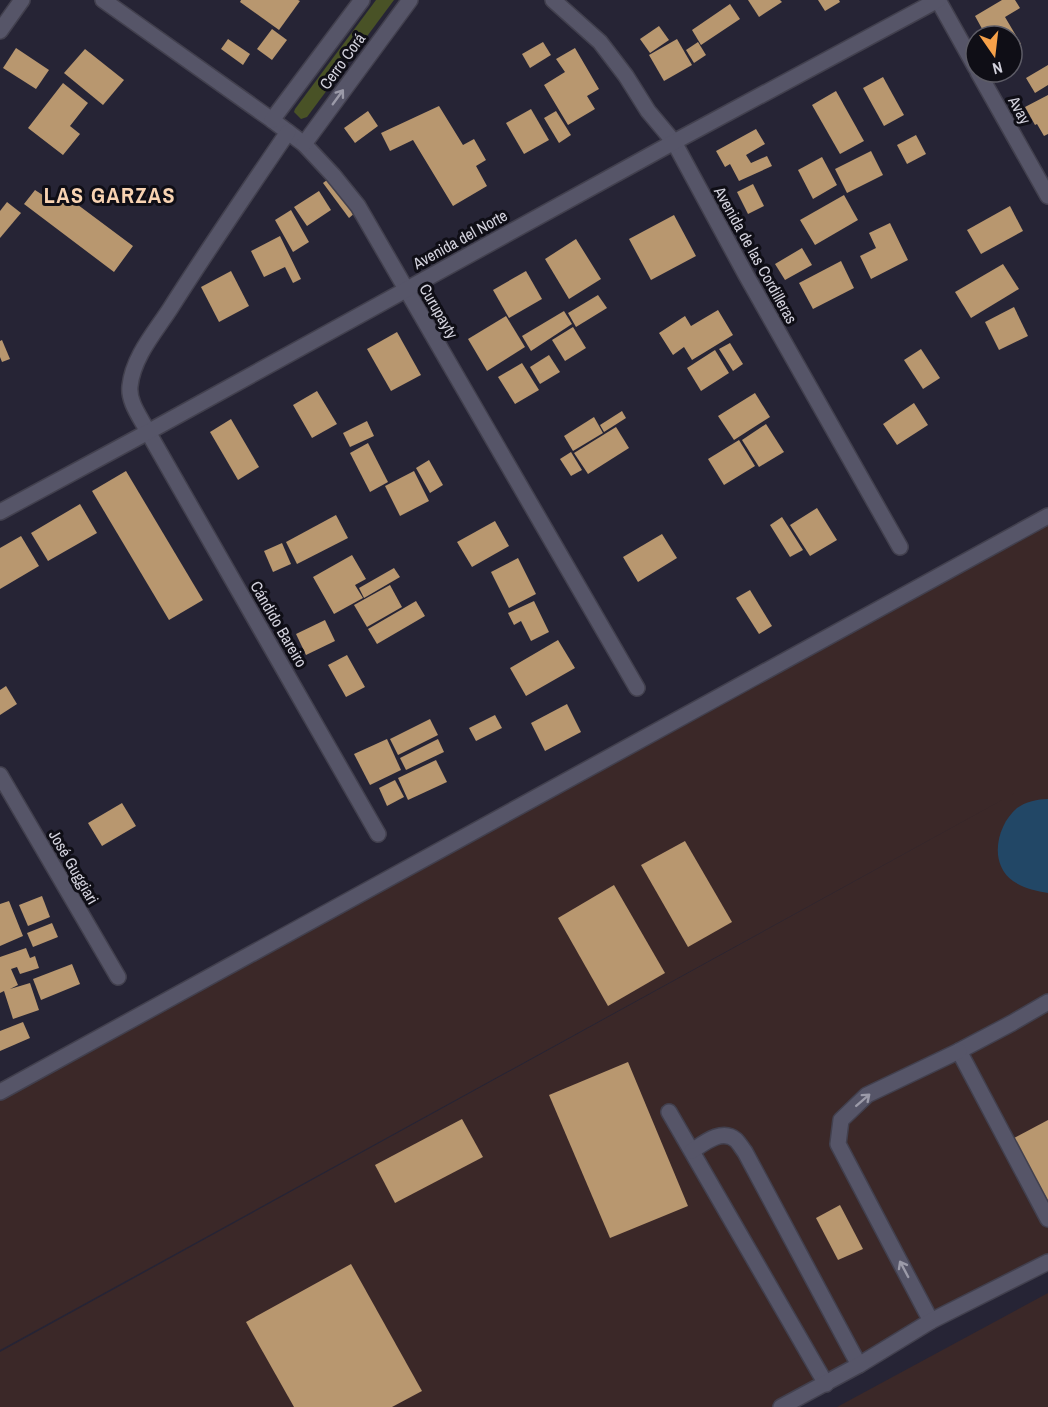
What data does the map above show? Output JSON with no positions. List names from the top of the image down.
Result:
{
  "streets": {
    "street": [
      "Cerro Corá",
      "Avay",
      "Avenida del Norte",
      "Avenida de las Cordilleras",
      "Curupayty",
      "Cándido Bareiro",
      "José Guggiari"
    ]
  },
  "crossings": [
    ["Cerro Corá", "Curupayty"],
    ["Avenida del Norte", "Avenida de las Cordilleras"],
    ["Avenida del Norte", "Curupayty"],
    ["Avenida del Norte", "Cándido Bareiro"],
    ["Curupayty", "Cándido Bareiro"]
  ],
  "districts": ["LAS GARZAS"],
  "north": "bottom"
}
